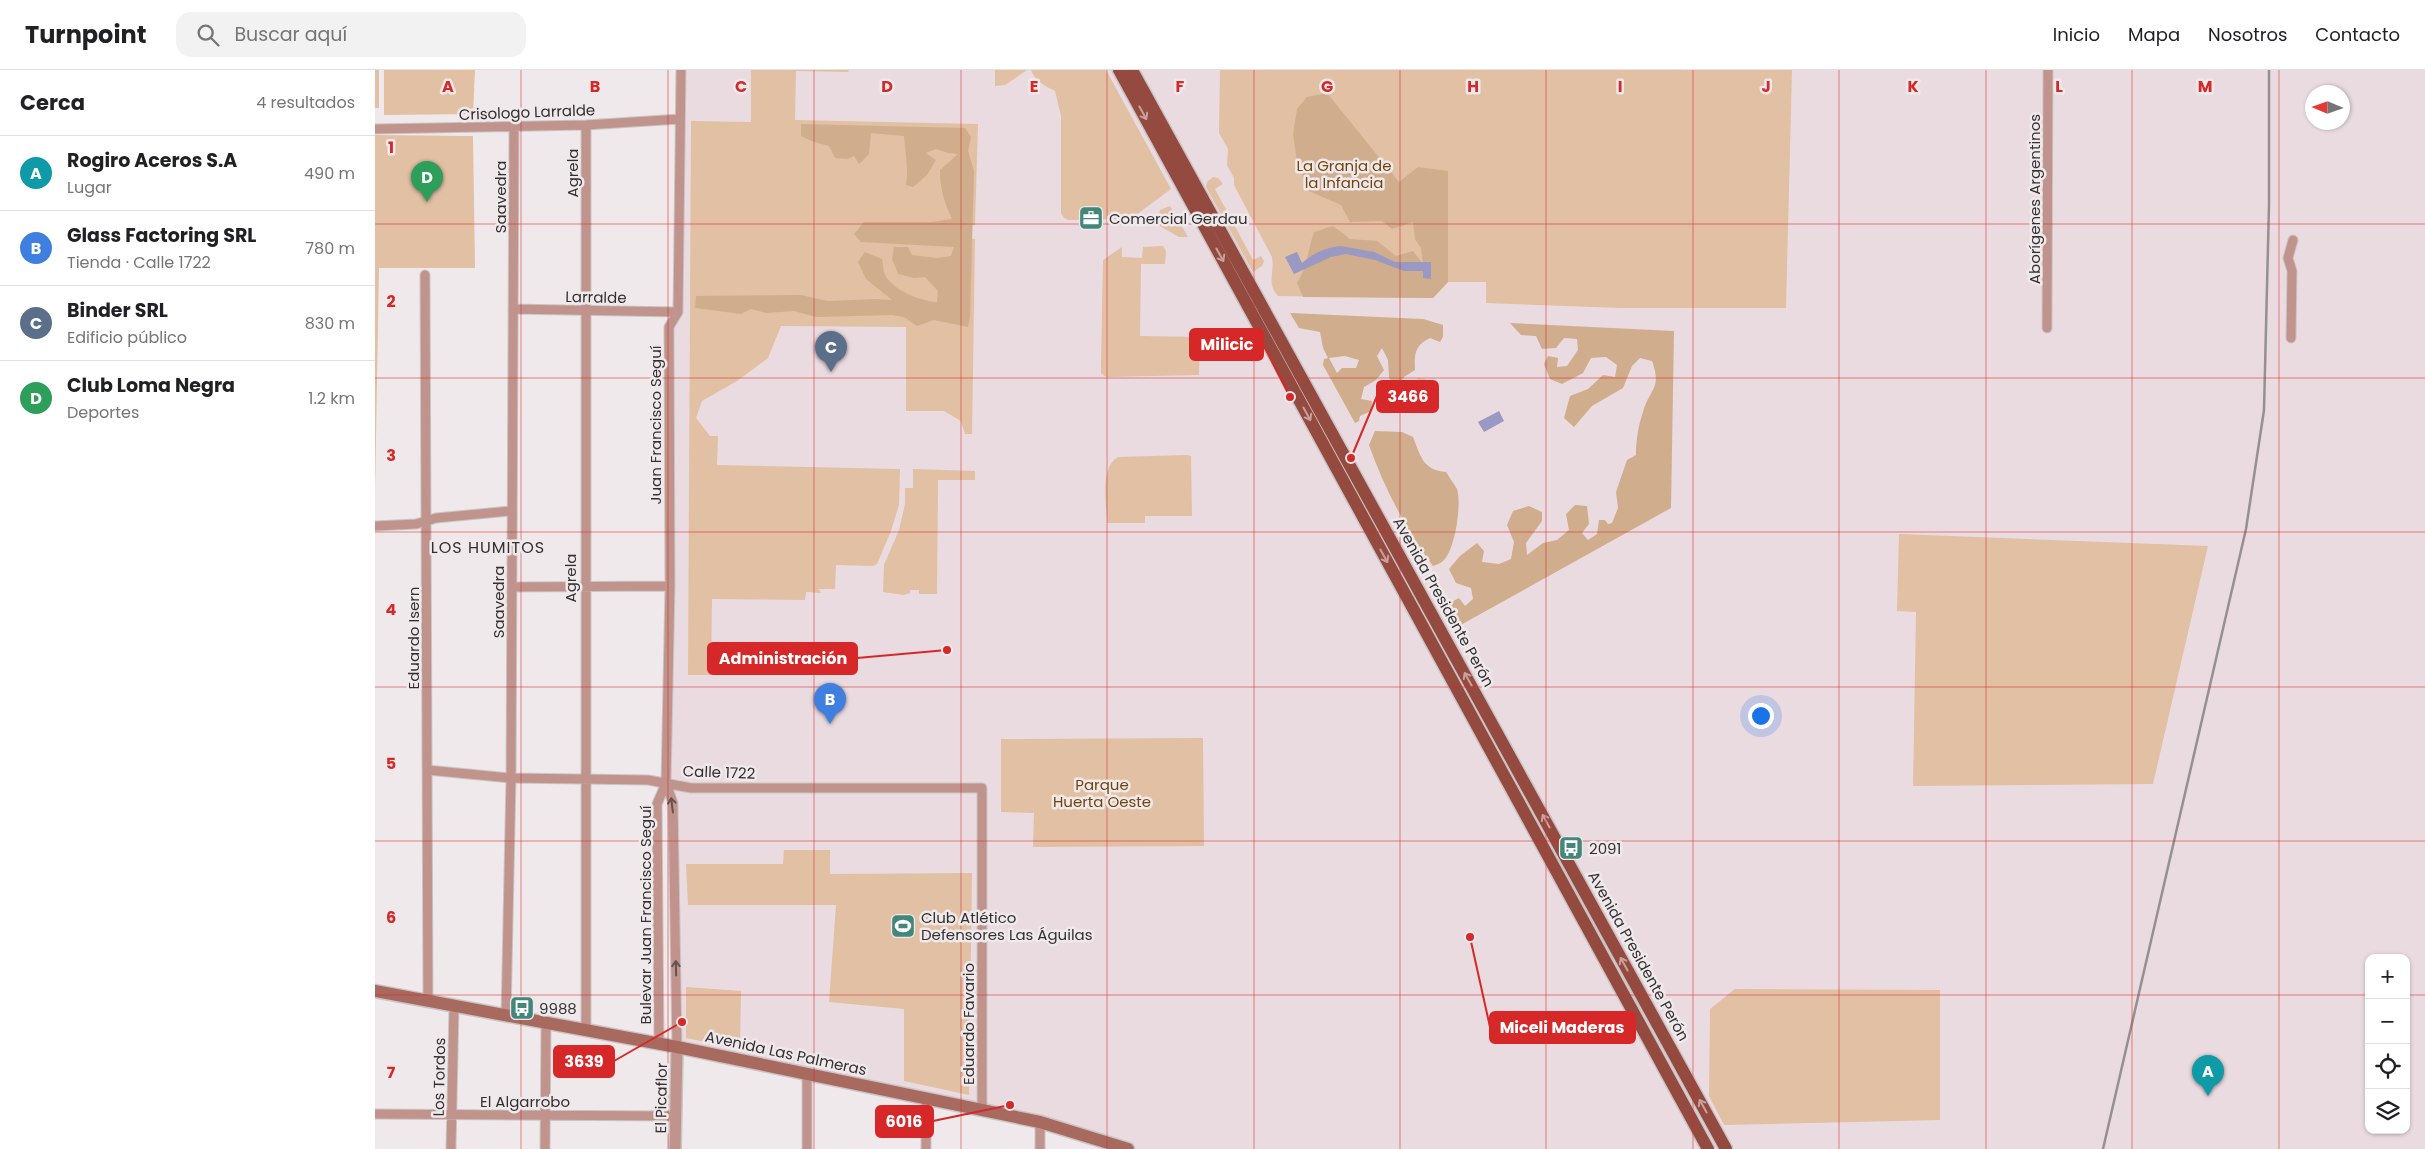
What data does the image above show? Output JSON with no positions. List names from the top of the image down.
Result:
{
  "streets": {
    "main road": ["Avenida Presidente Perón", "Avenida Las Palmeras"],
    "street": [
      "Crisologo Larralde",
      "Agrela",
      "Saavedra",
      "Aborígenes Argentinos",
      "Larralde",
      "Juan Francisco Seguí",
      "Eduardo Isern",
      "Calle 1722",
      "Bulevar Juan Francisco Seguí",
      "Eduardo Favario",
      "Los Tordos",
      "El Picaflor",
      "El Algarrobo"
    ]
  },
  "crossings": [
    ["Crisologo Larralde", "Agrela"],
    ["Crisologo Larralde", "Saavedra"],
    ["Crisologo Larralde", "Juan Francisco Seguí"],
    ["Agrela", "Larralde"],
    ["Agrela", "Calle 1722"],
    ["Agrela", "Avenida Las Palmeras"],
    ["Saavedra", "Larralde"],
    ["Saavedra", "Calle 1722"],
    ["Saavedra", "Avenida Las Palmeras"],
    ["Larralde", "Juan Francisco Seguí"],
    ["Juan Francisco Seguí", "Calle 1722"],
    ["Juan Francisco Seguí", "Bulevar Juan Francisco Seguí"],
    ["Eduardo Isern", "Calle 1722"],
    ["Eduardo Isern", "Avenida Las Palmeras"],
    ["Calle 1722", "Bulevar Juan Francisco Seguí"],
    ["Calle 1722", "Eduardo Favario"],
    ["Bulevar Juan Francisco Seguí", "Avenida Las Palmeras"],
    ["Bulevar Juan Francisco Seguí", "El Picaflor"],
    ["Eduardo Favario", "Avenida Las Palmeras"],
    ["Avenida Las Palmeras", "Los Tordos"],
    ["Avenida Las Palmeras", "El Picaflor"],
    ["Los Tordos", "El Algarrobo"],
    ["El Picaflor", "El Algarrobo"]
  ],
  "districts": ["LOS HUMITOS"],
  "parks": ["La Granja de la Infancia", "Parque Huerta Oeste"],
  "places": {
    "office": ["Comercial Gerdau"],
    "other": [
      "Milicic",
      "3466",
      "Administración",
      "Miceli Maderas",
      "3639",
      "6016"
    ],
    "bus stop": ["2091", "9988"],
    "sports": ["Club Atlético Defensores Las Águilas"]
  },
  "north": "left",
  "page": {
    "header": "Turnpoint",
    "search": "Buscar aquí",
    "nav": [
      "Inicio",
      "Mapa",
      "Nosotros",
      "Contacto"
    ],
    "heading": ["Cerca", "4 resultados"],
    "list": [
      {
        "mark": "A",
        "name": "Rogiro Aceros S.A",
        "note": "Lugar",
        "value": "490 m"
      },
      {
        "mark": "B",
        "name": "Glass Factoring SRL",
        "note": "Tienda · Calle 1722",
        "value": "780 m"
      },
      {
        "mark": "C",
        "name": "Binder SRL",
        "note": "Edificio público",
        "value": "830 m"
      },
      {
        "mark": "D",
        "name": "Club Loma Negra",
        "note": "Deportes",
        "value": "1.2 km"
      }
    ],
    "pins": [
      "D",
      "C",
      "B",
      "A"
    ],
    "map_buttons": ["+", "−"]
  },
  "grid": {
    "columns": [
      "A",
      "B",
      "C",
      "D",
      "E",
      "F",
      "G",
      "H",
      "I",
      "J",
      "K",
      "L",
      "M"
    ],
    "rows": [
      "1",
      "2",
      "3",
      "4",
      "5",
      "6",
      "7"
    ]
  }
}
